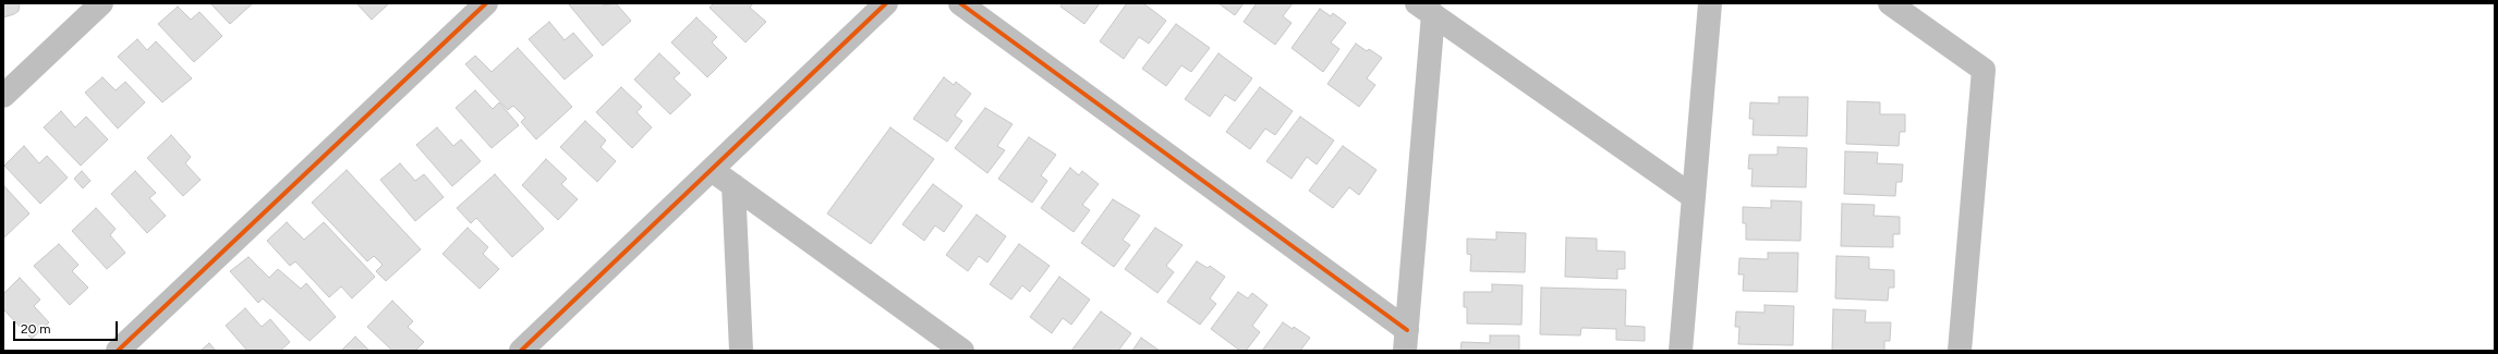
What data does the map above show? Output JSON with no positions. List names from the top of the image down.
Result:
{
  "scale_bar": "20 m"
}
